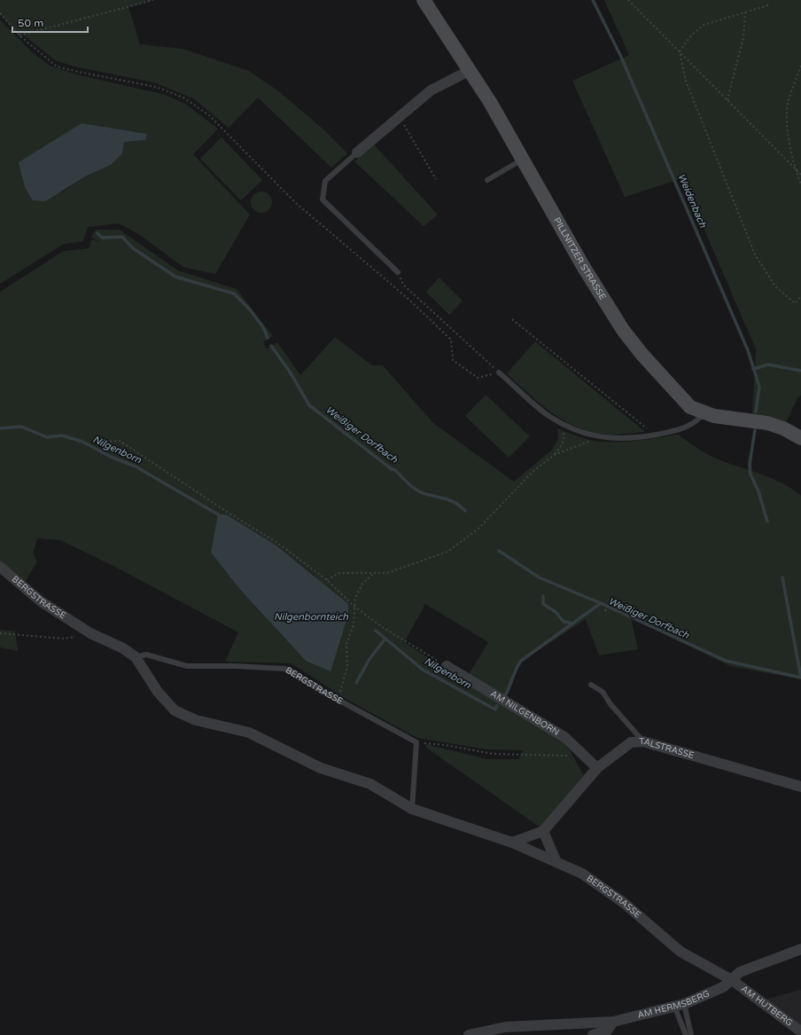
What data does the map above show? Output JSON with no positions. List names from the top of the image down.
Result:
{
  "streets": {
    "street": [
      "PILLNITZER STRASSE",
      "BERGSTRASSE",
      "AM NILGENBORN",
      "TALSTRASSE",
      "AM HERMSBERG",
      "AM HUTBERG"
    ]
  },
  "crossings": [
    ["BERGSTRASSE", "TALSTRASSE"],
    ["BERGSTRASSE", "AM HERMSBERG"],
    ["BERGSTRASSE", "AM HUTBERG"],
    ["AM NILGENBORN", "TALSTRASSE"],
    ["AM HERMSBERG", "AM HUTBERG"]
  ],
  "water": [
    "Weidenbach",
    "Weißiger Dorfbach",
    "Nilgenborn",
    "Nilgenbornteich"
  ],
  "scale_bar": "50 m"
}
